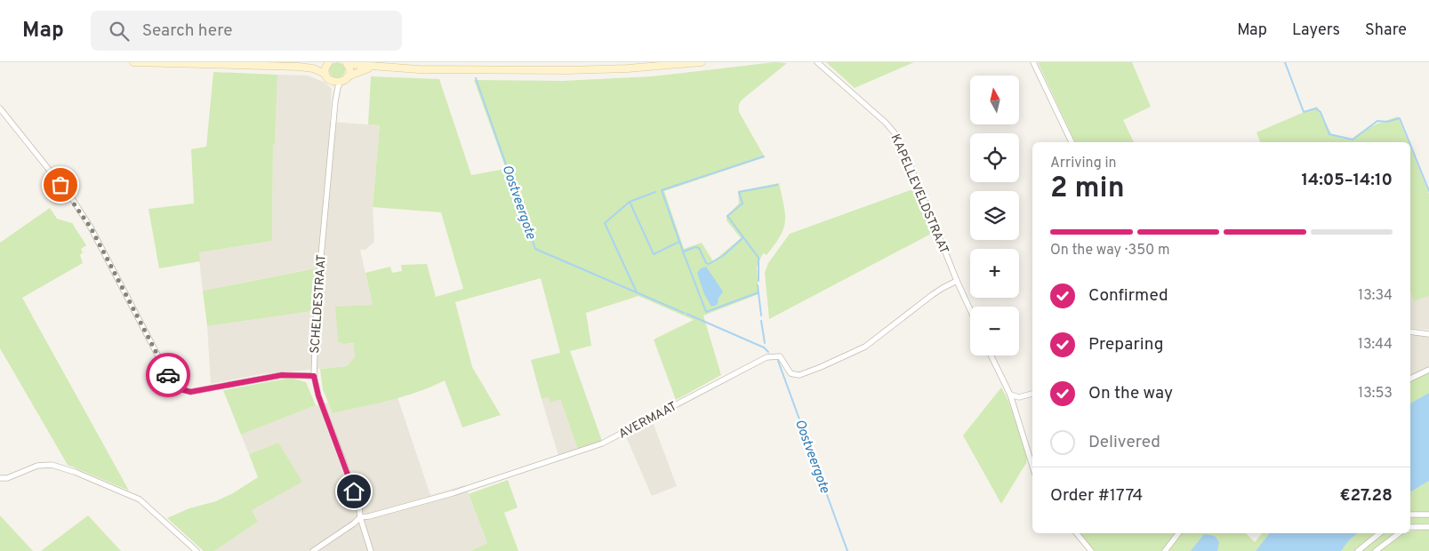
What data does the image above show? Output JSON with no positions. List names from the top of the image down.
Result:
{
  "streets": {
    "street": ["KAPELLEVELDSTRAAT", "SCHELDESTRAAT", "AVERMAAT"]
  },
  "crossings": [
    ["KAPELLEVELDSTRAAT", "AVERMAAT"],
    ["SCHELDESTRAAT", "AVERMAAT"]
  ],
  "water": ["Oostveergote"],
  "north": "top",
  "page": {
    "header": "Map",
    "search": "Search here",
    "nav": ["Map", "Layers", "Share"],
    "map_buttons": ["+", "−"],
    "heading": ["2 min", "Arriving in", "14:05–14:10"],
    "panel": ["Order #1774", "€27.28"],
    "bar": "On the way · 350 m",
    "list": [
      ["Confirmed", "13:34"],
      ["Preparing", "13:44"],
      ["On the way", "13:53"],
      "Delivered"
    ]
  }
}
